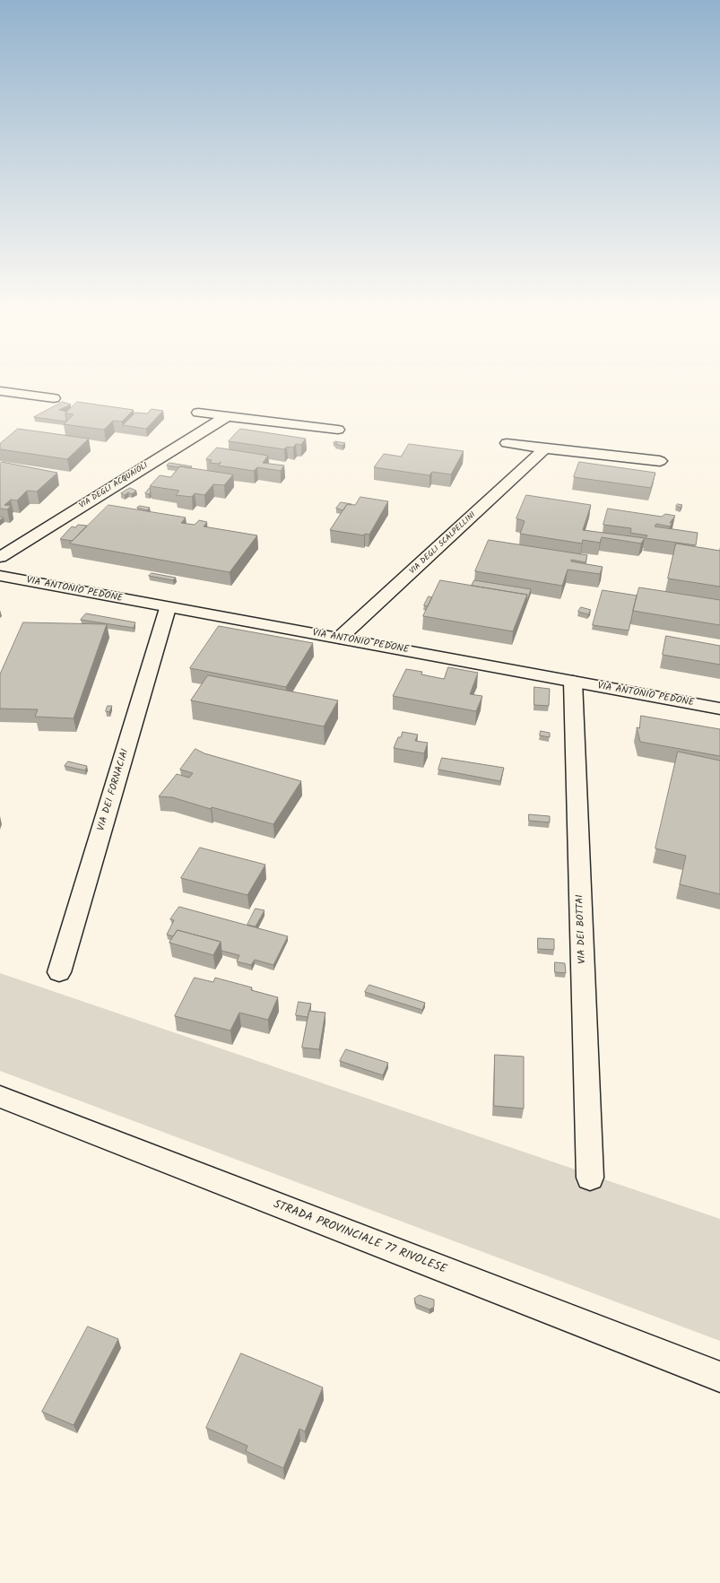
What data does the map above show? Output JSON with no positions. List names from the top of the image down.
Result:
{
  "streets": {
    "street": [
      "VIA DEGLI ACQUAIOLI",
      "VIA DEGLI SCALPELLINI",
      "VIA ANTONIO PEDONE",
      "VIA DEI FORNACIAI",
      "VIA DEI BOTTAI",
      "STRADA PROVINCIALE 77 RIVOLESE"
    ]
  },
  "crossings": [
    ["VIA DEGLI SCALPELLINI", "VIA ANTONIO PEDONE"],
    ["VIA ANTONIO PEDONE", "VIA DEI FORNACIAI"],
    ["VIA ANTONIO PEDONE", "VIA DEI BOTTAI"]
  ]
}
